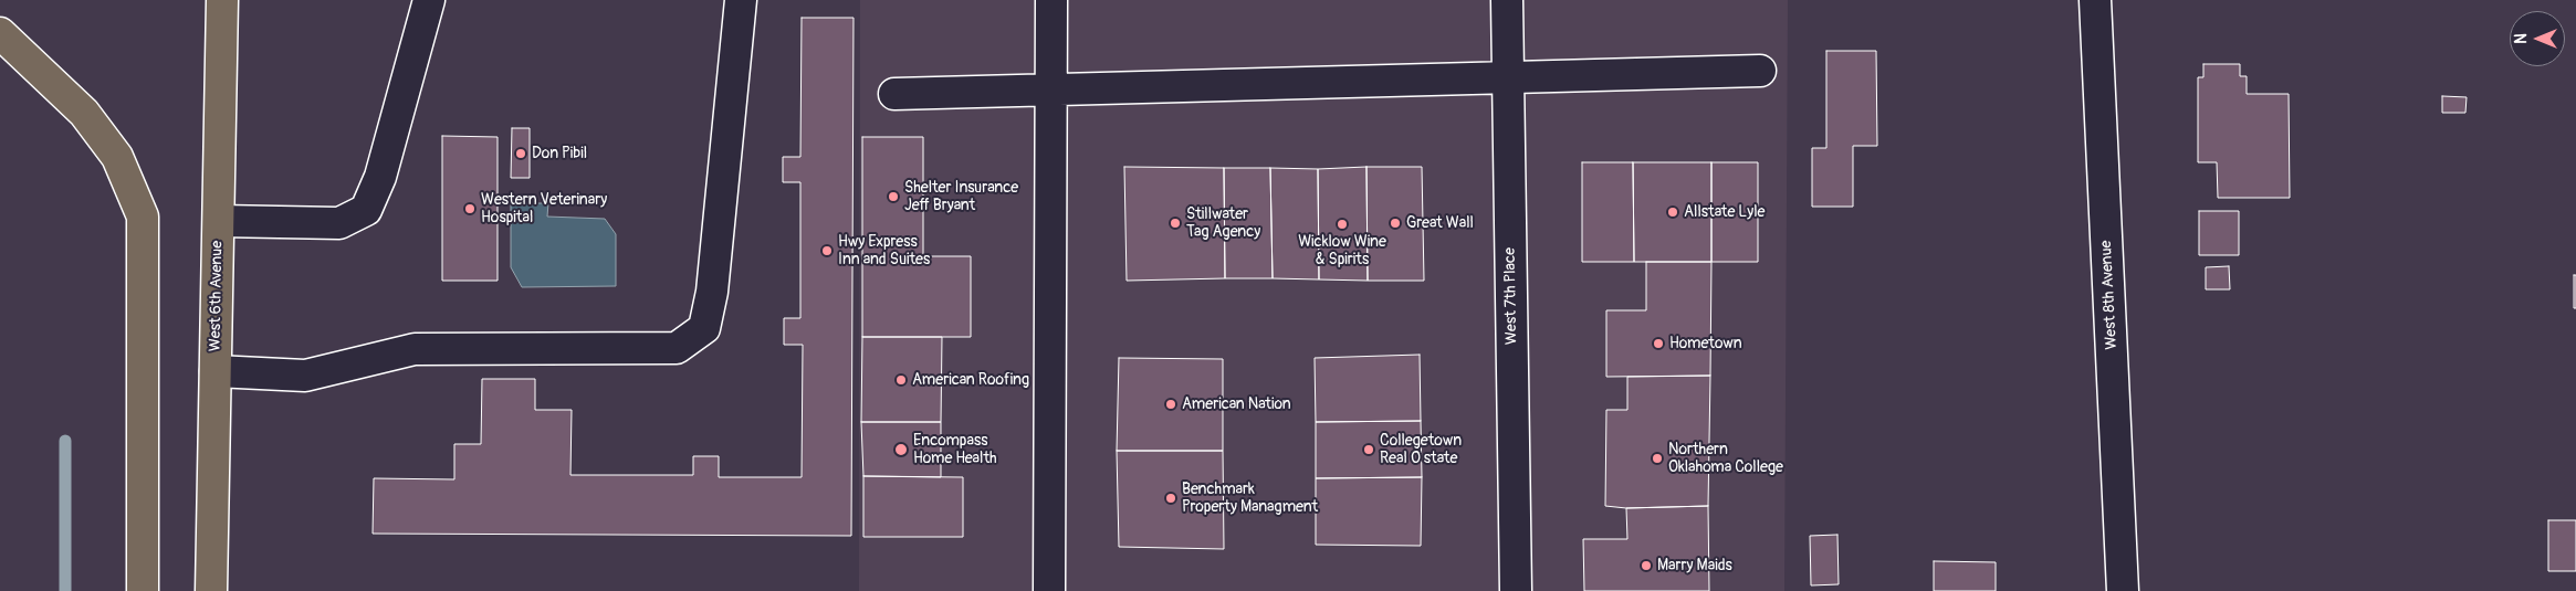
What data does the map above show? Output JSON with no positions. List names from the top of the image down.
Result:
{
  "streets": {
    "highway": ["West 6th Avenue"],
    "street": ["West 8th Avenue", "West 7th Place"]
  },
  "places": [
    "Don Pibil",
    "Shelter Insurance Jeff Bryant",
    "Western Veterinary Hospital",
    "Allstate Lyle",
    "Stillwater Tag Agency",
    "Great Wall",
    "Wicklow Wine & Spirits",
    "Hwy Express Inn and Suites",
    "Hometown",
    "American Roofing",
    "American Nation",
    "Encompass Home Health",
    "Collegetown Real O state",
    "Northern Oklahoma College",
    "Benchmark Property Managment",
    "Marry Maids"
  ],
  "north": "left"
}
